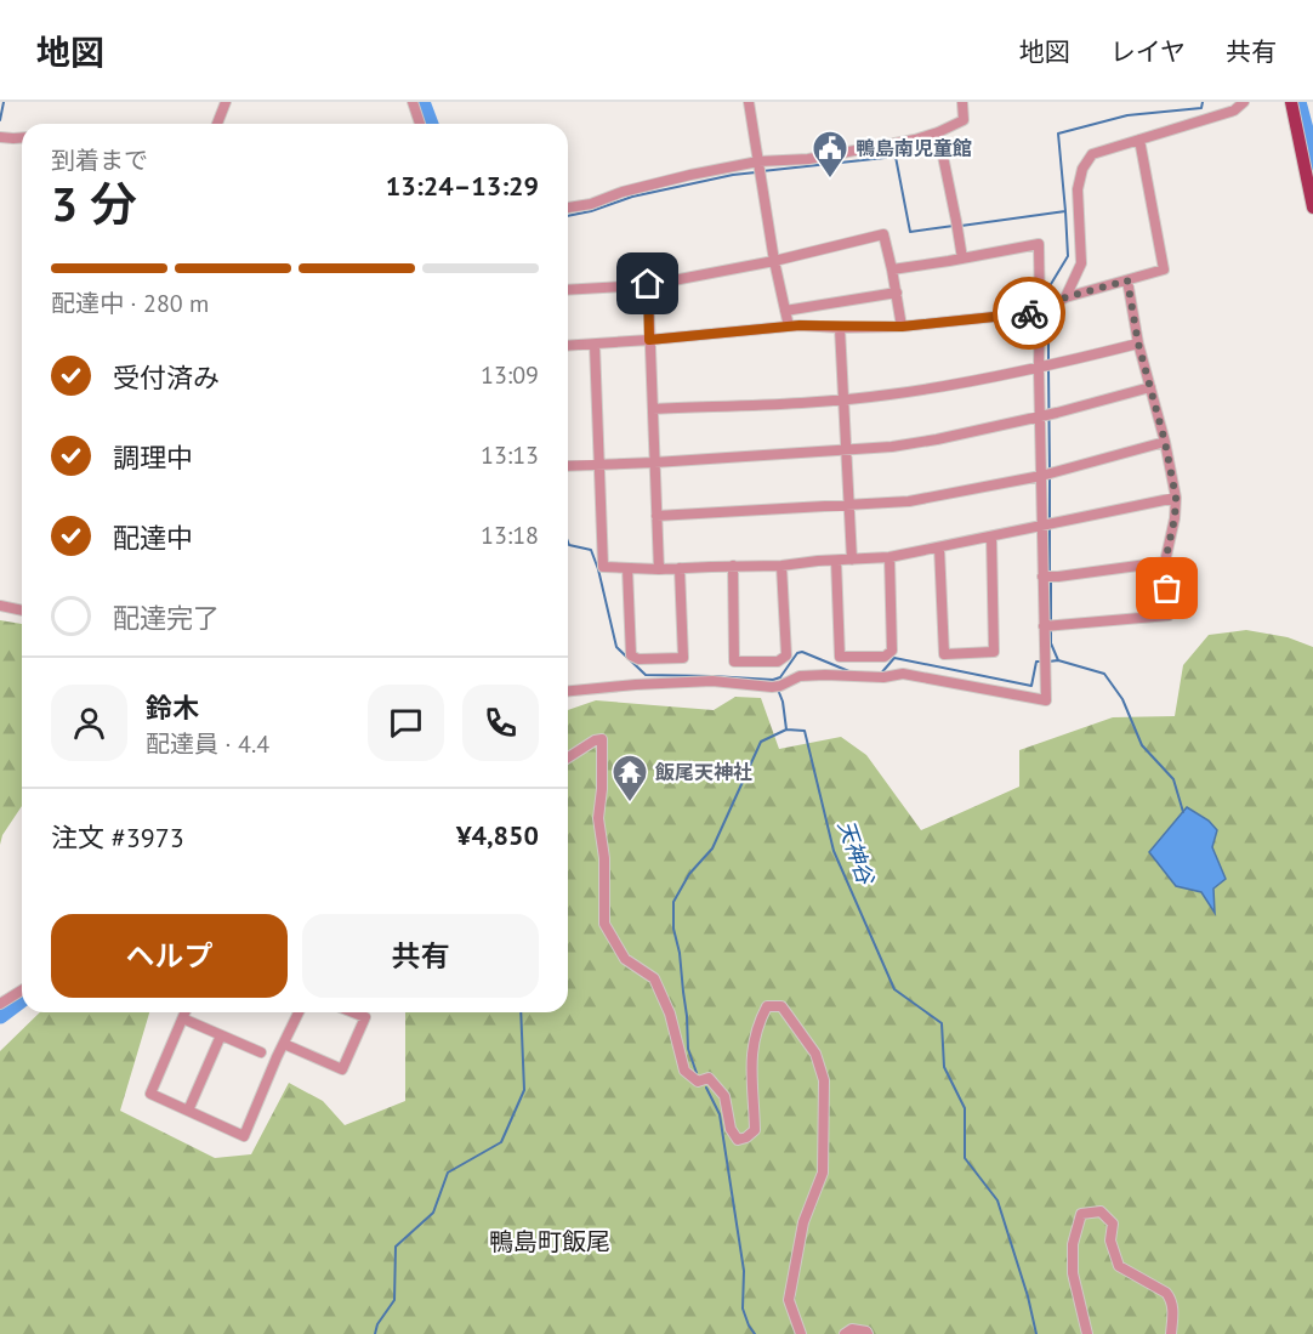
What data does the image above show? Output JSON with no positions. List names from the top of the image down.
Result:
{
  "districts": ["鴨島町飯尾"],
  "water": ["天神谷"],
  "places": {
    "public building": ["鴨島南児童館"],
    "temple": ["飯尾天神社"]
  },
  "page": {
    "header": "地図",
    "nav": ["地図", "レイヤ", "共有"],
    "heading": ["3 分", "到着まで", "13:24–13:29"],
    "panel": [
      "鈴木",
      "配達員 · 4.4",
      "注文 #3973",
      "¥4,850"
    ],
    "bar": "配達中 · 280 m",
    "list": [
      ["受付済み", "13:09"],
      ["調理中", "13:13"],
      ["配達中", "13:18"],
      "配達完了"
    ],
    "buttons": ["ヘルプ", "共有"]
  }
}
